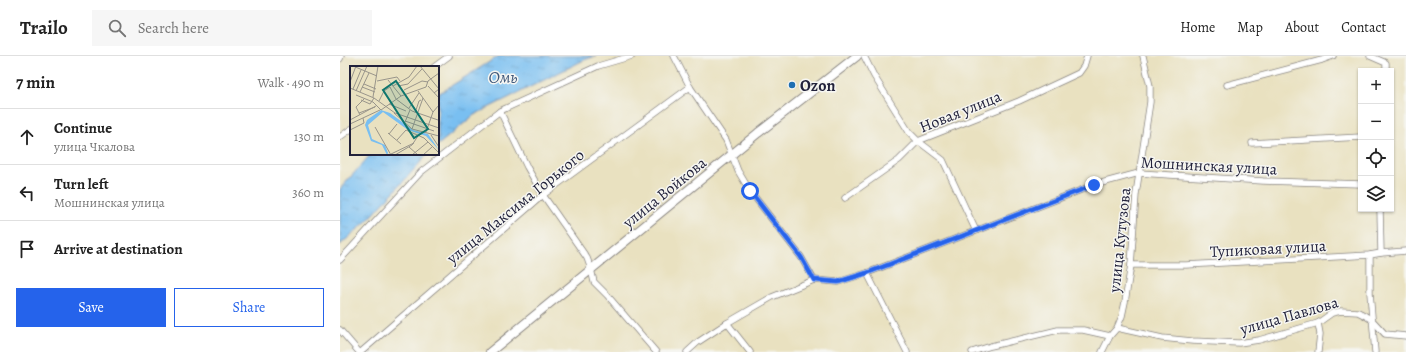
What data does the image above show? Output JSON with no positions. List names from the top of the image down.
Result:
{
  "streets": {
    "main road": ["улица Войкова"],
    "street": [
      "Новая улица",
      "Мошнинская улица",
      "улица Максима Горького",
      "улица Кутузова",
      "Тупиковая улица",
      "улица Павлова"
    ]
  },
  "crossings": [
    ["Мошнинская улица", "улица Кутузова"],
    ["улица Кутузова", "Тупиковая улица"],
    ["улица Кутузова", "улица Павлова"]
  ],
  "water": ["Омь"],
  "places": ["Ozon"],
  "page": {
    "header": "Trailo",
    "search": "Search here",
    "nav": [
      "Home",
      "Map",
      "About",
      "Contact"
    ],
    "heading": ["7 min", "Walk · 490 m"],
    "map_buttons": ["+", "−"],
    "list": [
      ["Continue", "улица Чкалова", "130 m"],
      ["Turn left", "Мошнинская улица", "360 m"],
      "Arrive at destination"
    ],
    "buttons": ["Save", "Share"]
  }
}
